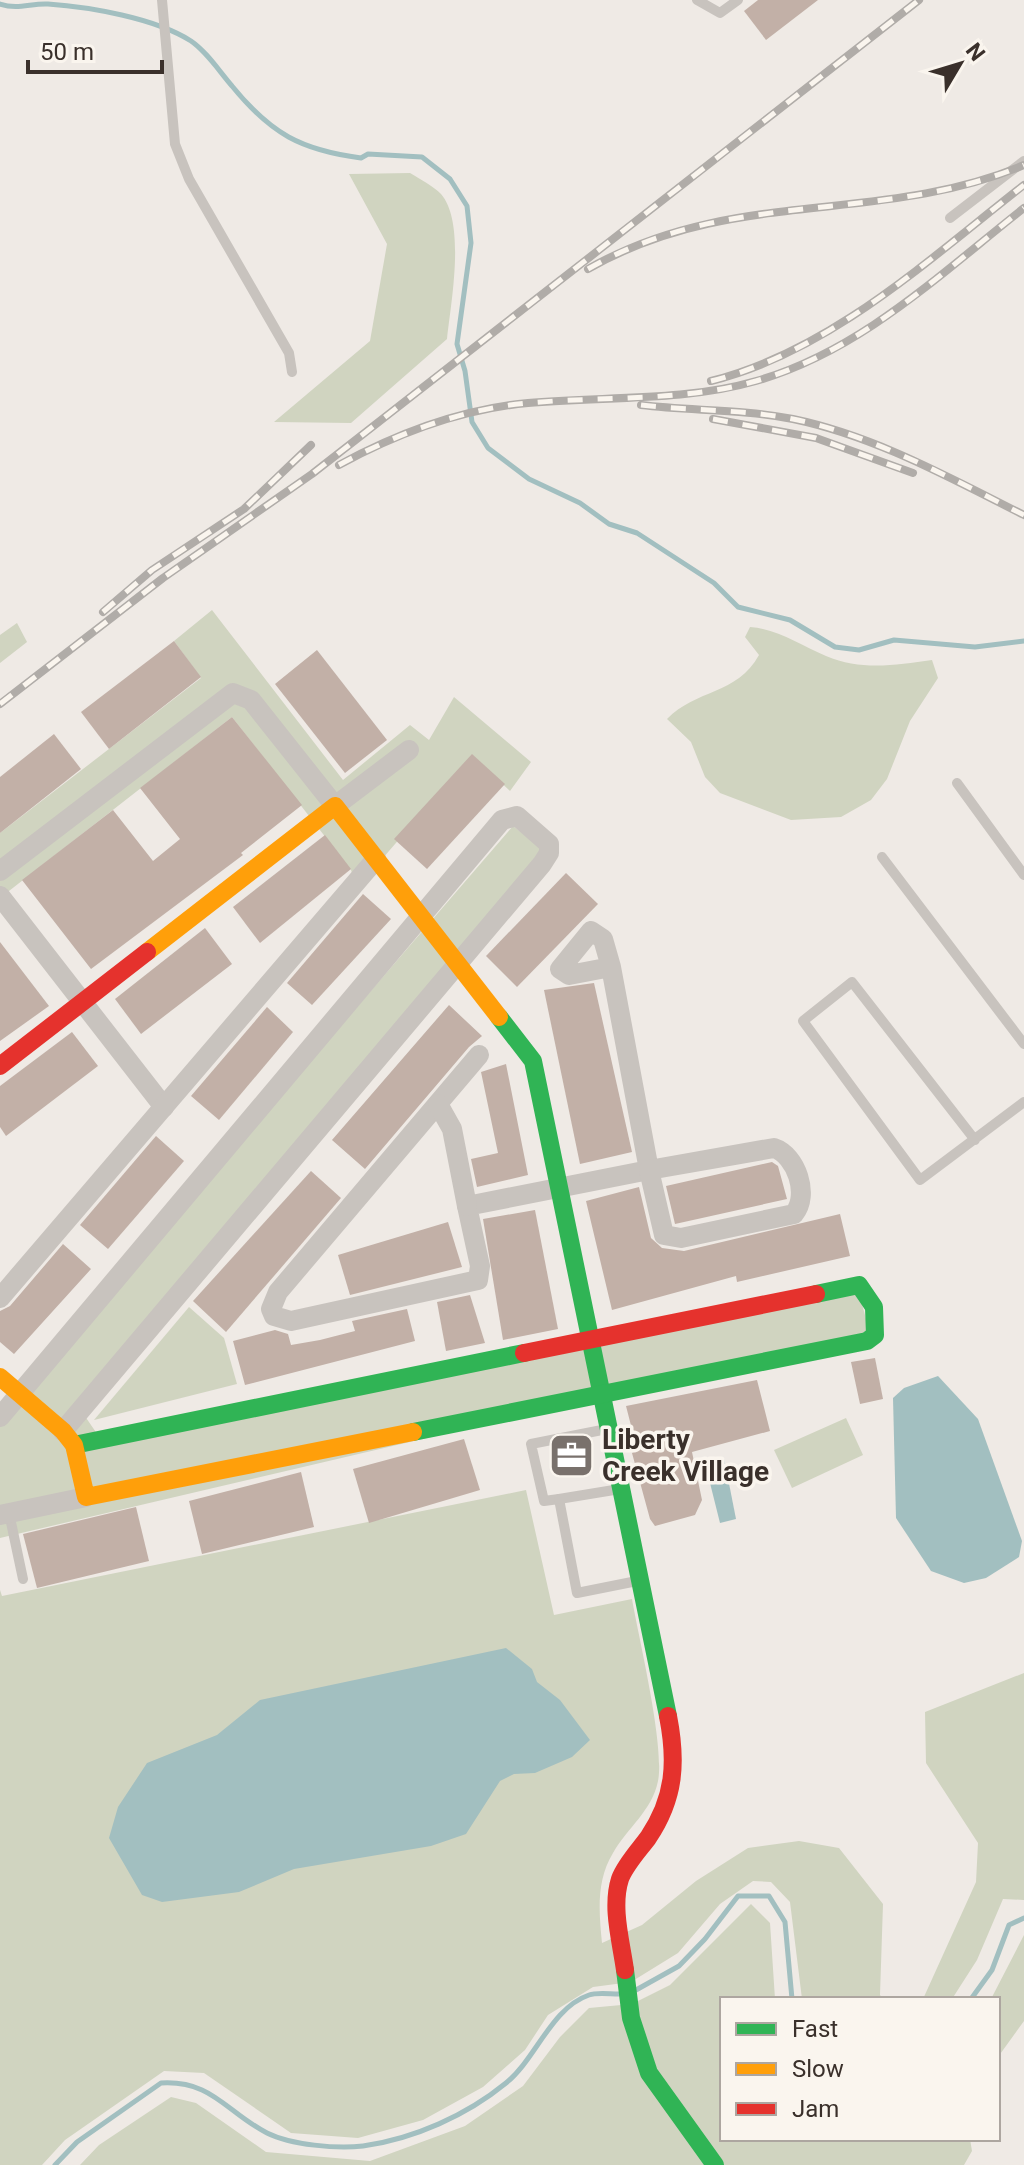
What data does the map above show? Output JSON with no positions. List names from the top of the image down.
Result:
{
  "places": {
    "office": ["Liberty Creek Village"]
  },
  "legend": ["Fast", "Slow", "Jam"],
  "scale_bar": "50 m",
  "north": "top right"
}
